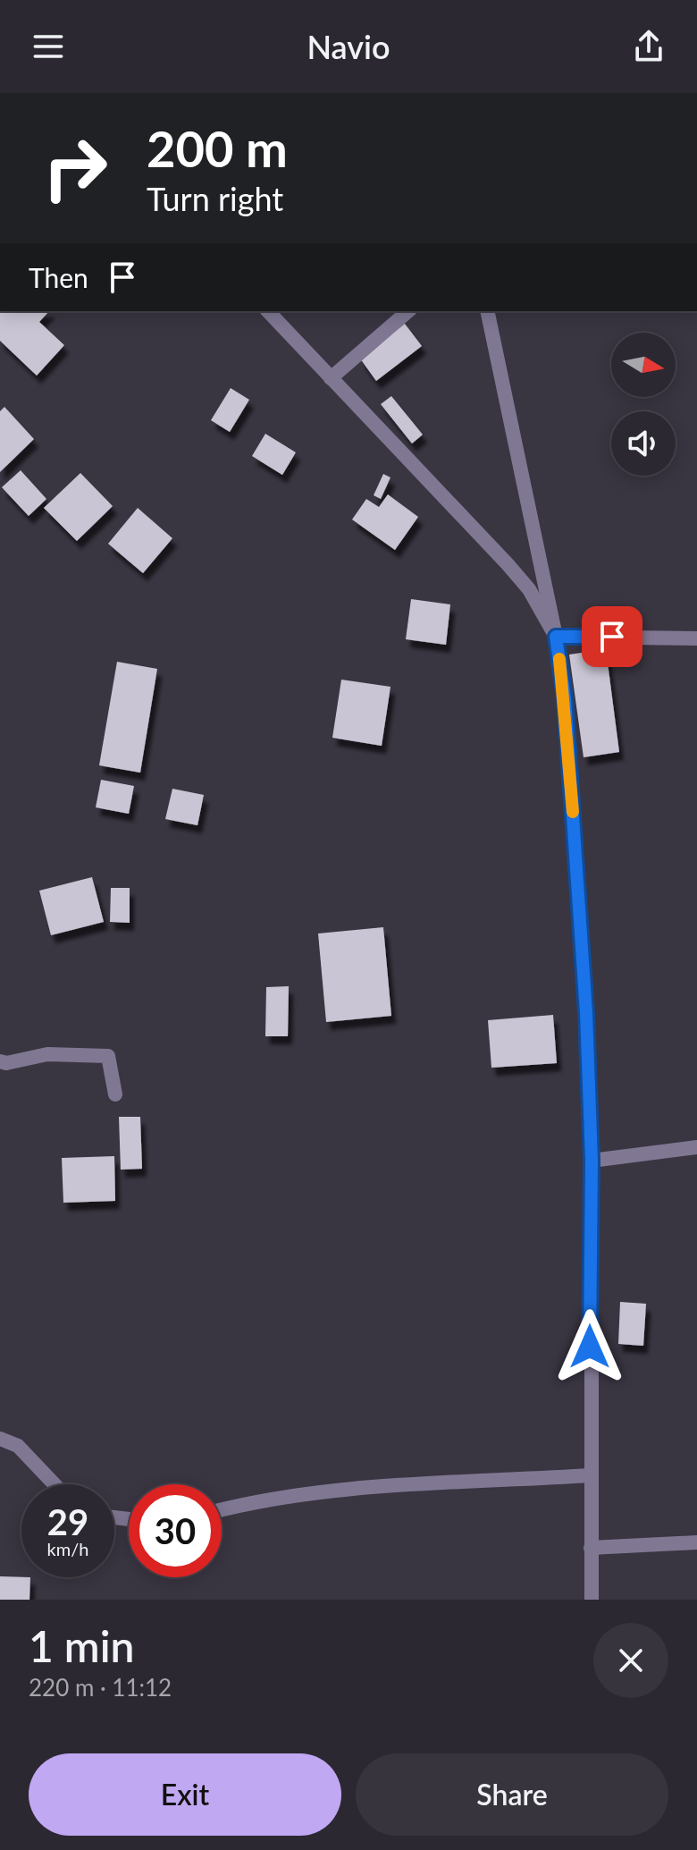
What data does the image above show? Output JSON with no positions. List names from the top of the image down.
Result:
{
  "north": "right",
  "page": {
    "header": "Navio",
    "turn": ["200 m", "Turn right"],
    "then": "Then",
    "speed": "29 km/h",
    "limit": "30",
    "heading": ["1 min", "220 m · 11:12"],
    "buttons": ["Exit", "Share"]
  }
}
